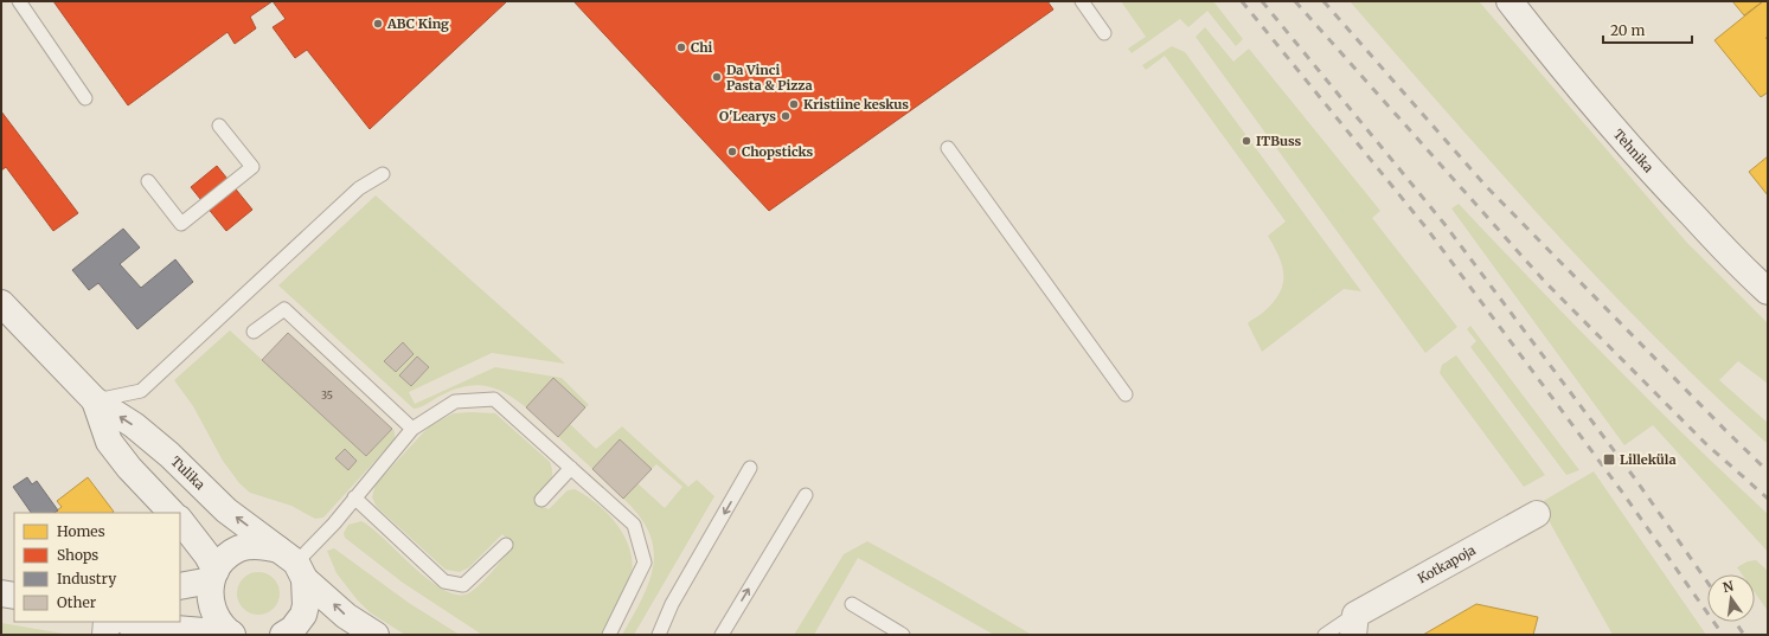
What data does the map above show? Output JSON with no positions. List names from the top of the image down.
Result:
{
  "streets": {
    "street": ["Tehnika", "Tulika", "Kotkapoja"]
  },
  "places": {
    "other": [
      "ABC King",
      "Chi",
      "Da Vinci Pasta & Pizza",
      "Kristiine keskus",
      "O'Learys",
      "ITBuss",
      "Chopsticks"
    ],
    "transit": ["Lilleküla"]
  },
  "house_numbers": ["35"],
  "legend": [
    "Homes",
    "Shops",
    "Industry",
    "Other"
  ],
  "scale_bar": "20 m",
  "north": "top"
}
